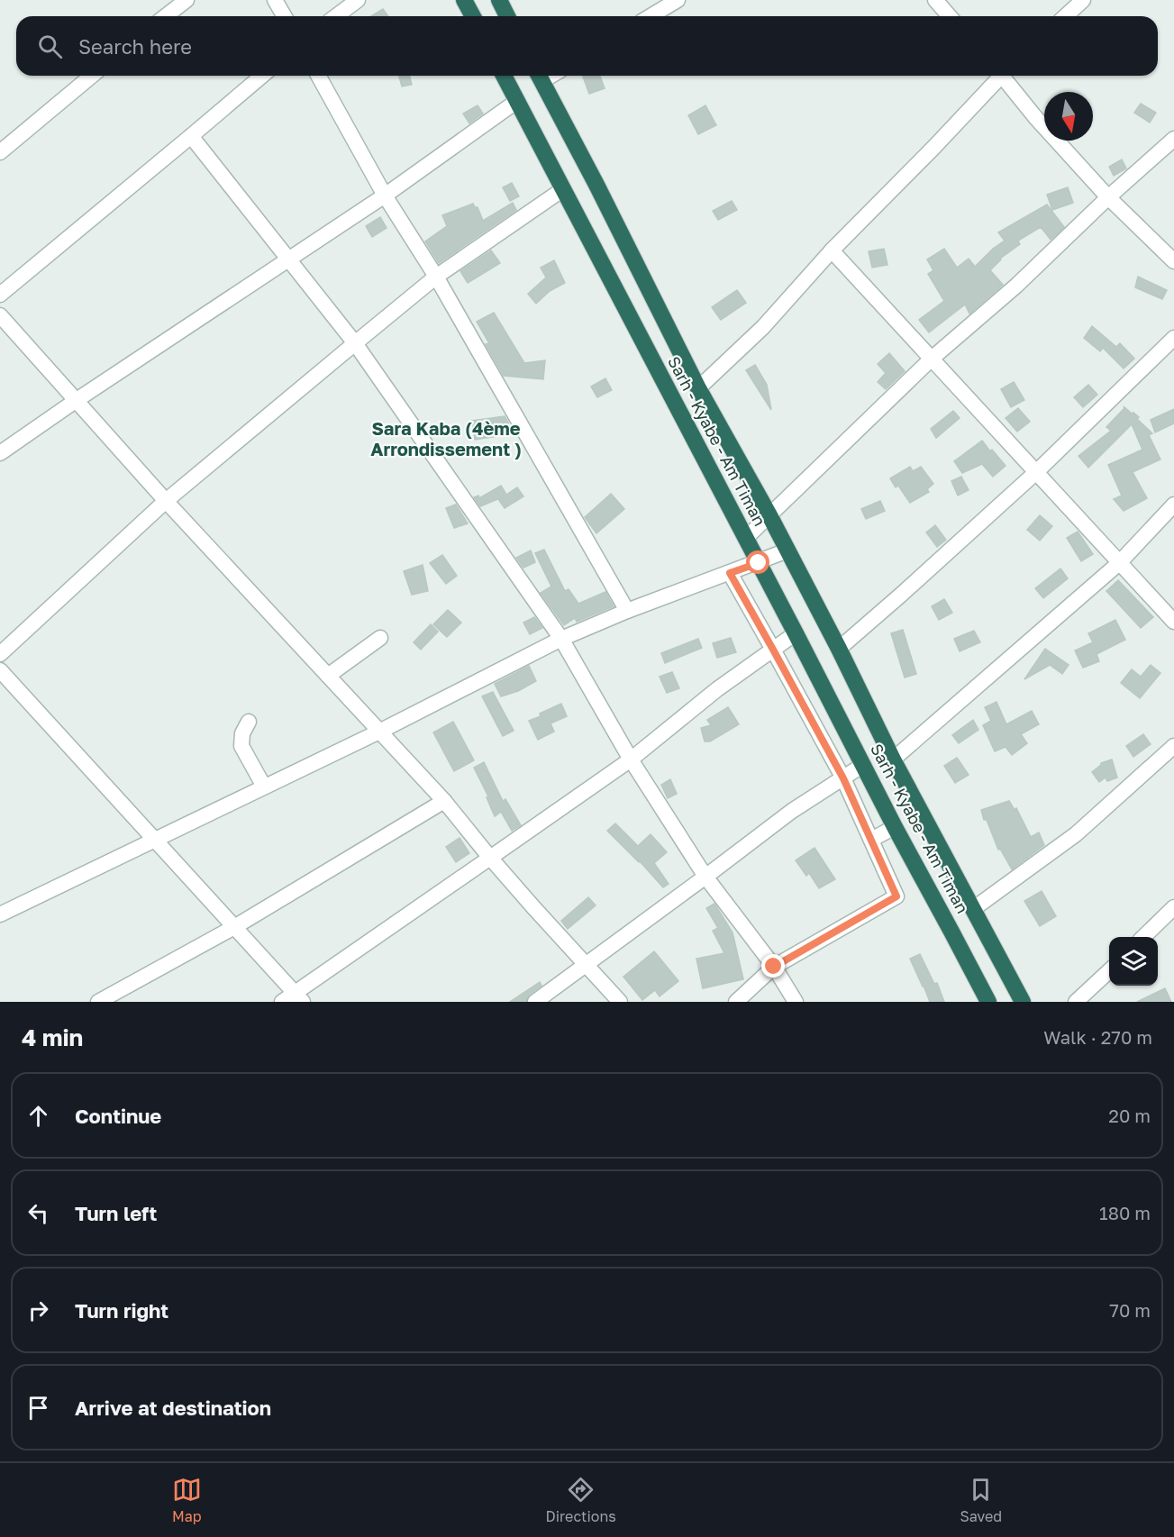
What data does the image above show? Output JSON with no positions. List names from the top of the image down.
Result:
{
  "streets": {
    "highway": ["Sarh - Kyabe - Am Timan"]
  },
  "districts": ["Sara Kaba (4ème Arrondissement )"],
  "north": "bottom",
  "page": {
    "search": "Search here",
    "heading": ["4 min", "Walk · 270 m"],
    "list": [
      ["Continue", "20 m"],
      ["Turn left", "180 m"],
      ["Turn right", "70 m"],
      "Arrive at destination"
    ],
    "nav": ["Map", "Directions", "Saved"]
  }
}
